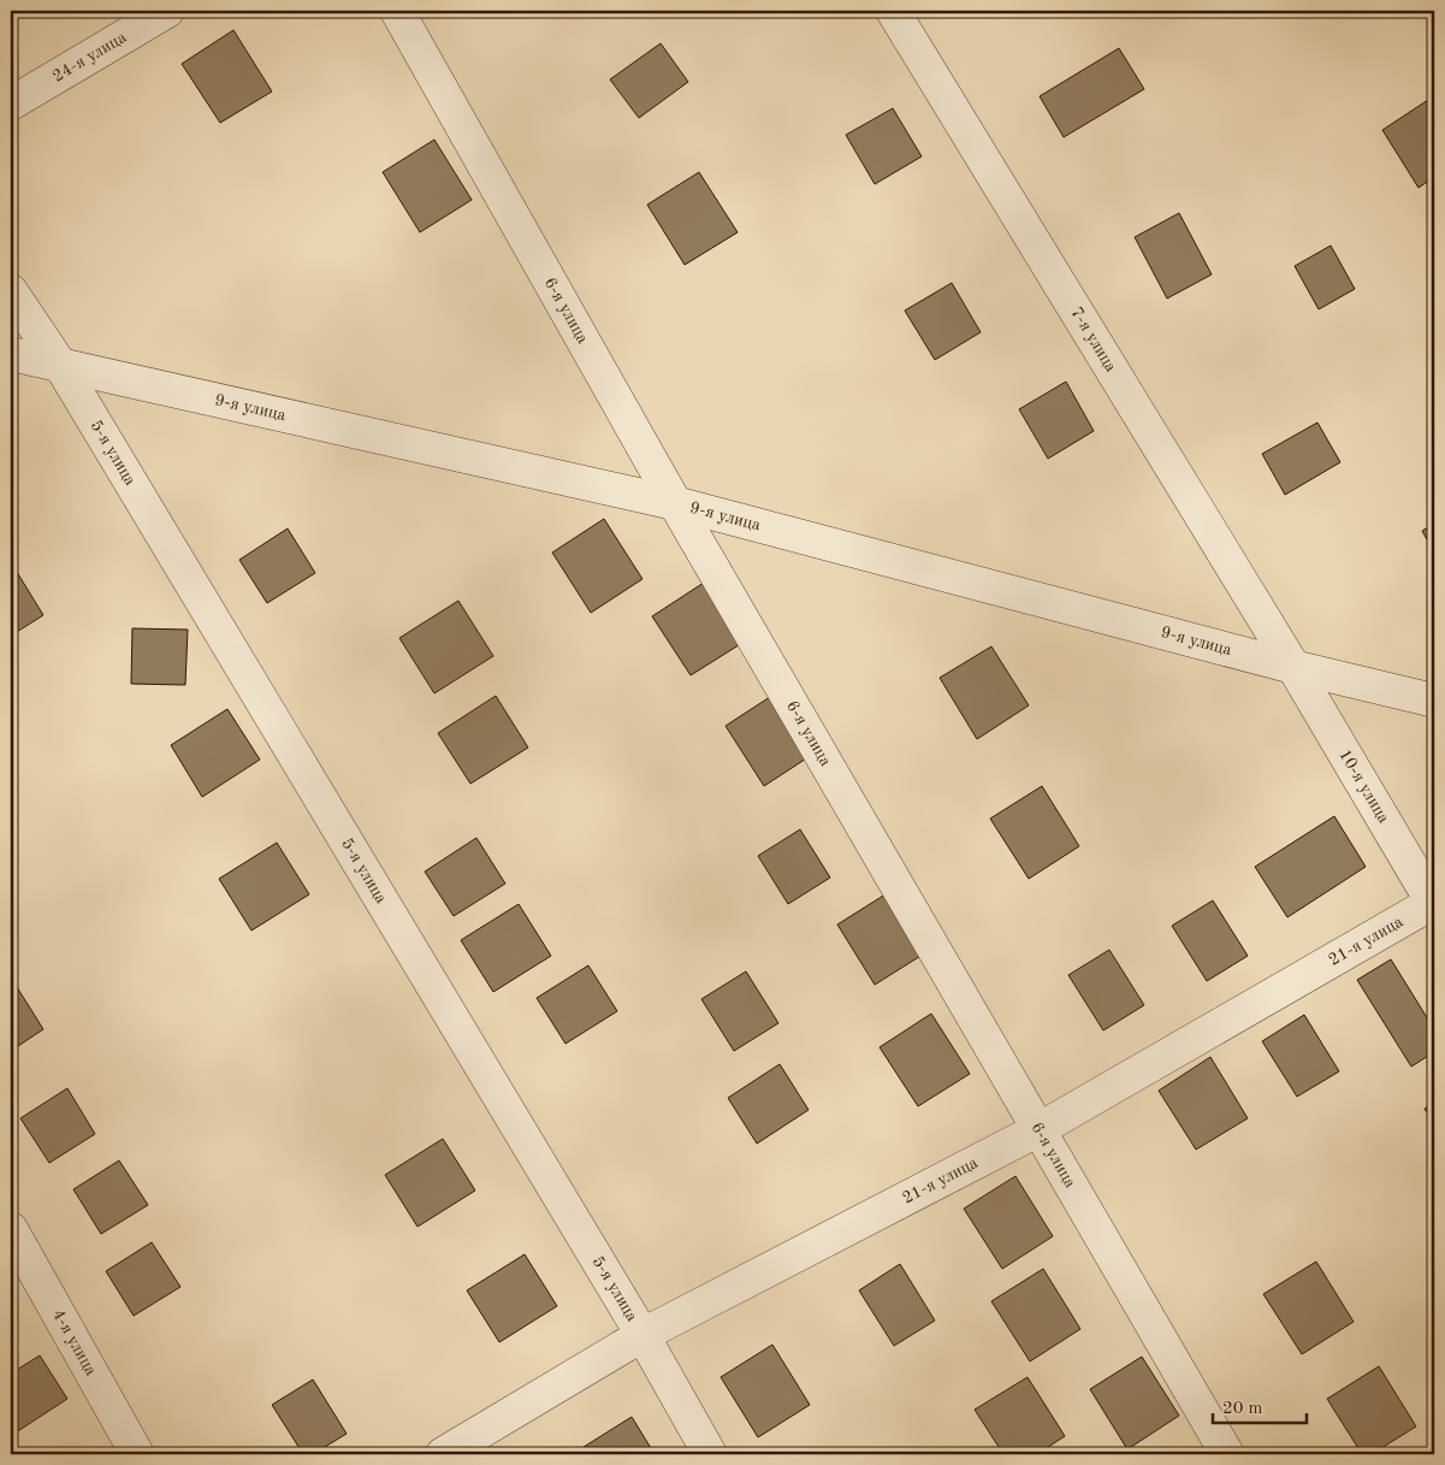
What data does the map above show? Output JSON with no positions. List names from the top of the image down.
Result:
{
  "streets": {
    "street": [
      "24-я улица",
      "6-я улица",
      "7-я улица",
      "9-я улица",
      "5-я улица",
      "10-я улица",
      "21-я улица",
      "4-я улица"
    ]
  },
  "crossings": [
    ["6-я улица", "9-я улица"],
    ["6-я улица", "21-я улица"],
    ["7-я улица", "9-я улица"],
    ["7-я улица", "10-я улица"],
    ["9-я улица", "5-я улица"],
    ["9-я улица", "10-я улица"],
    ["5-я улица", "21-я улица"],
    ["10-я улица", "21-я улица"]
  ],
  "scale_bar": "20 m"
}
